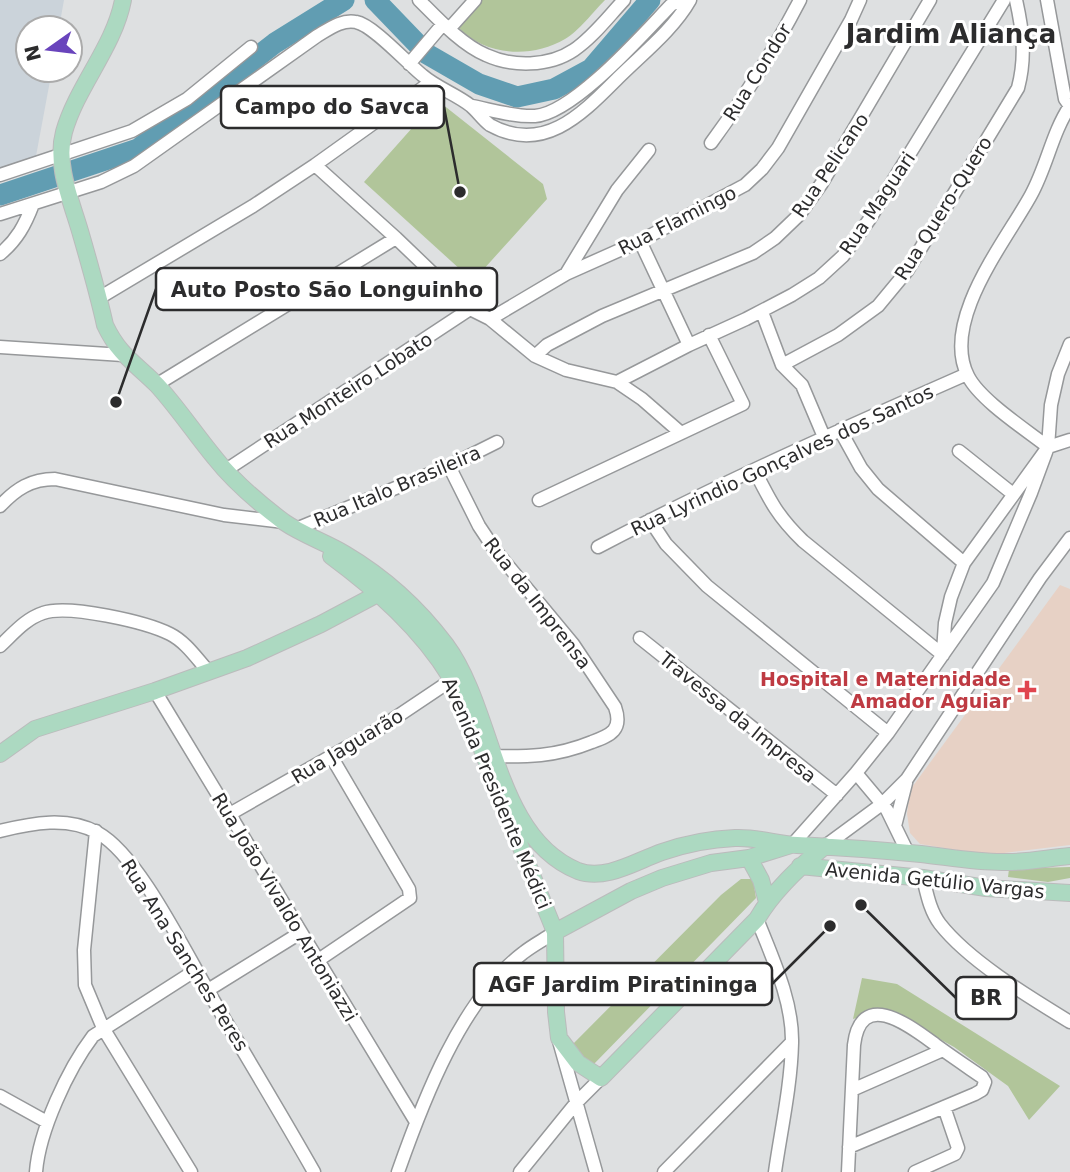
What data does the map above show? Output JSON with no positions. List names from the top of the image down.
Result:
{
  "streets": {
    "main road": ["Avenida Presidente Médici", "Avenida Getúlio Vargas"],
    "street": [
      "Rua Condor",
      "Rua Pelicano",
      "Rua Maguari",
      "Rua Quero-Quero",
      "Rua Flamingo",
      "Rua Monteiro Lobato",
      "Rua Lyrindio Gonçalves dos Santos",
      "Rua Italo Brasileira",
      "Rua da Imprensa",
      "Travessa da Impresa",
      "Rua Jaguarão",
      "Rua João Vivaldo Antoniazzi",
      "Rua Ana Sanches Peres"
    ]
  },
  "crossings": [
    ["Rua Monteiro Lobato", "Avenida Presidente Médici"],
    ["Rua Italo Brasileira", "Rua da Imprensa"],
    ["Rua Italo Brasileira", "Avenida Presidente Médici"],
    ["Rua da Imprensa", "Avenida Presidente Médici"],
    ["Rua Jaguarão", "Avenida Presidente Médici"],
    ["Rua Jaguarão", "Rua João Vivaldo Antoniazzi"],
    ["Avenida Presidente Médici", "Avenida Getúlio Vargas"]
  ],
  "districts": ["Jardim Aliança"],
  "places": {
    "other": [
      "Campo do Savca",
      "Auto Posto São Longuinho",
      "BR",
      "AGF Jardim Piratininga"
    ],
    "health": ["Hospital e Maternidade Amador Aguiar"]
  },
  "north": "left"
}
